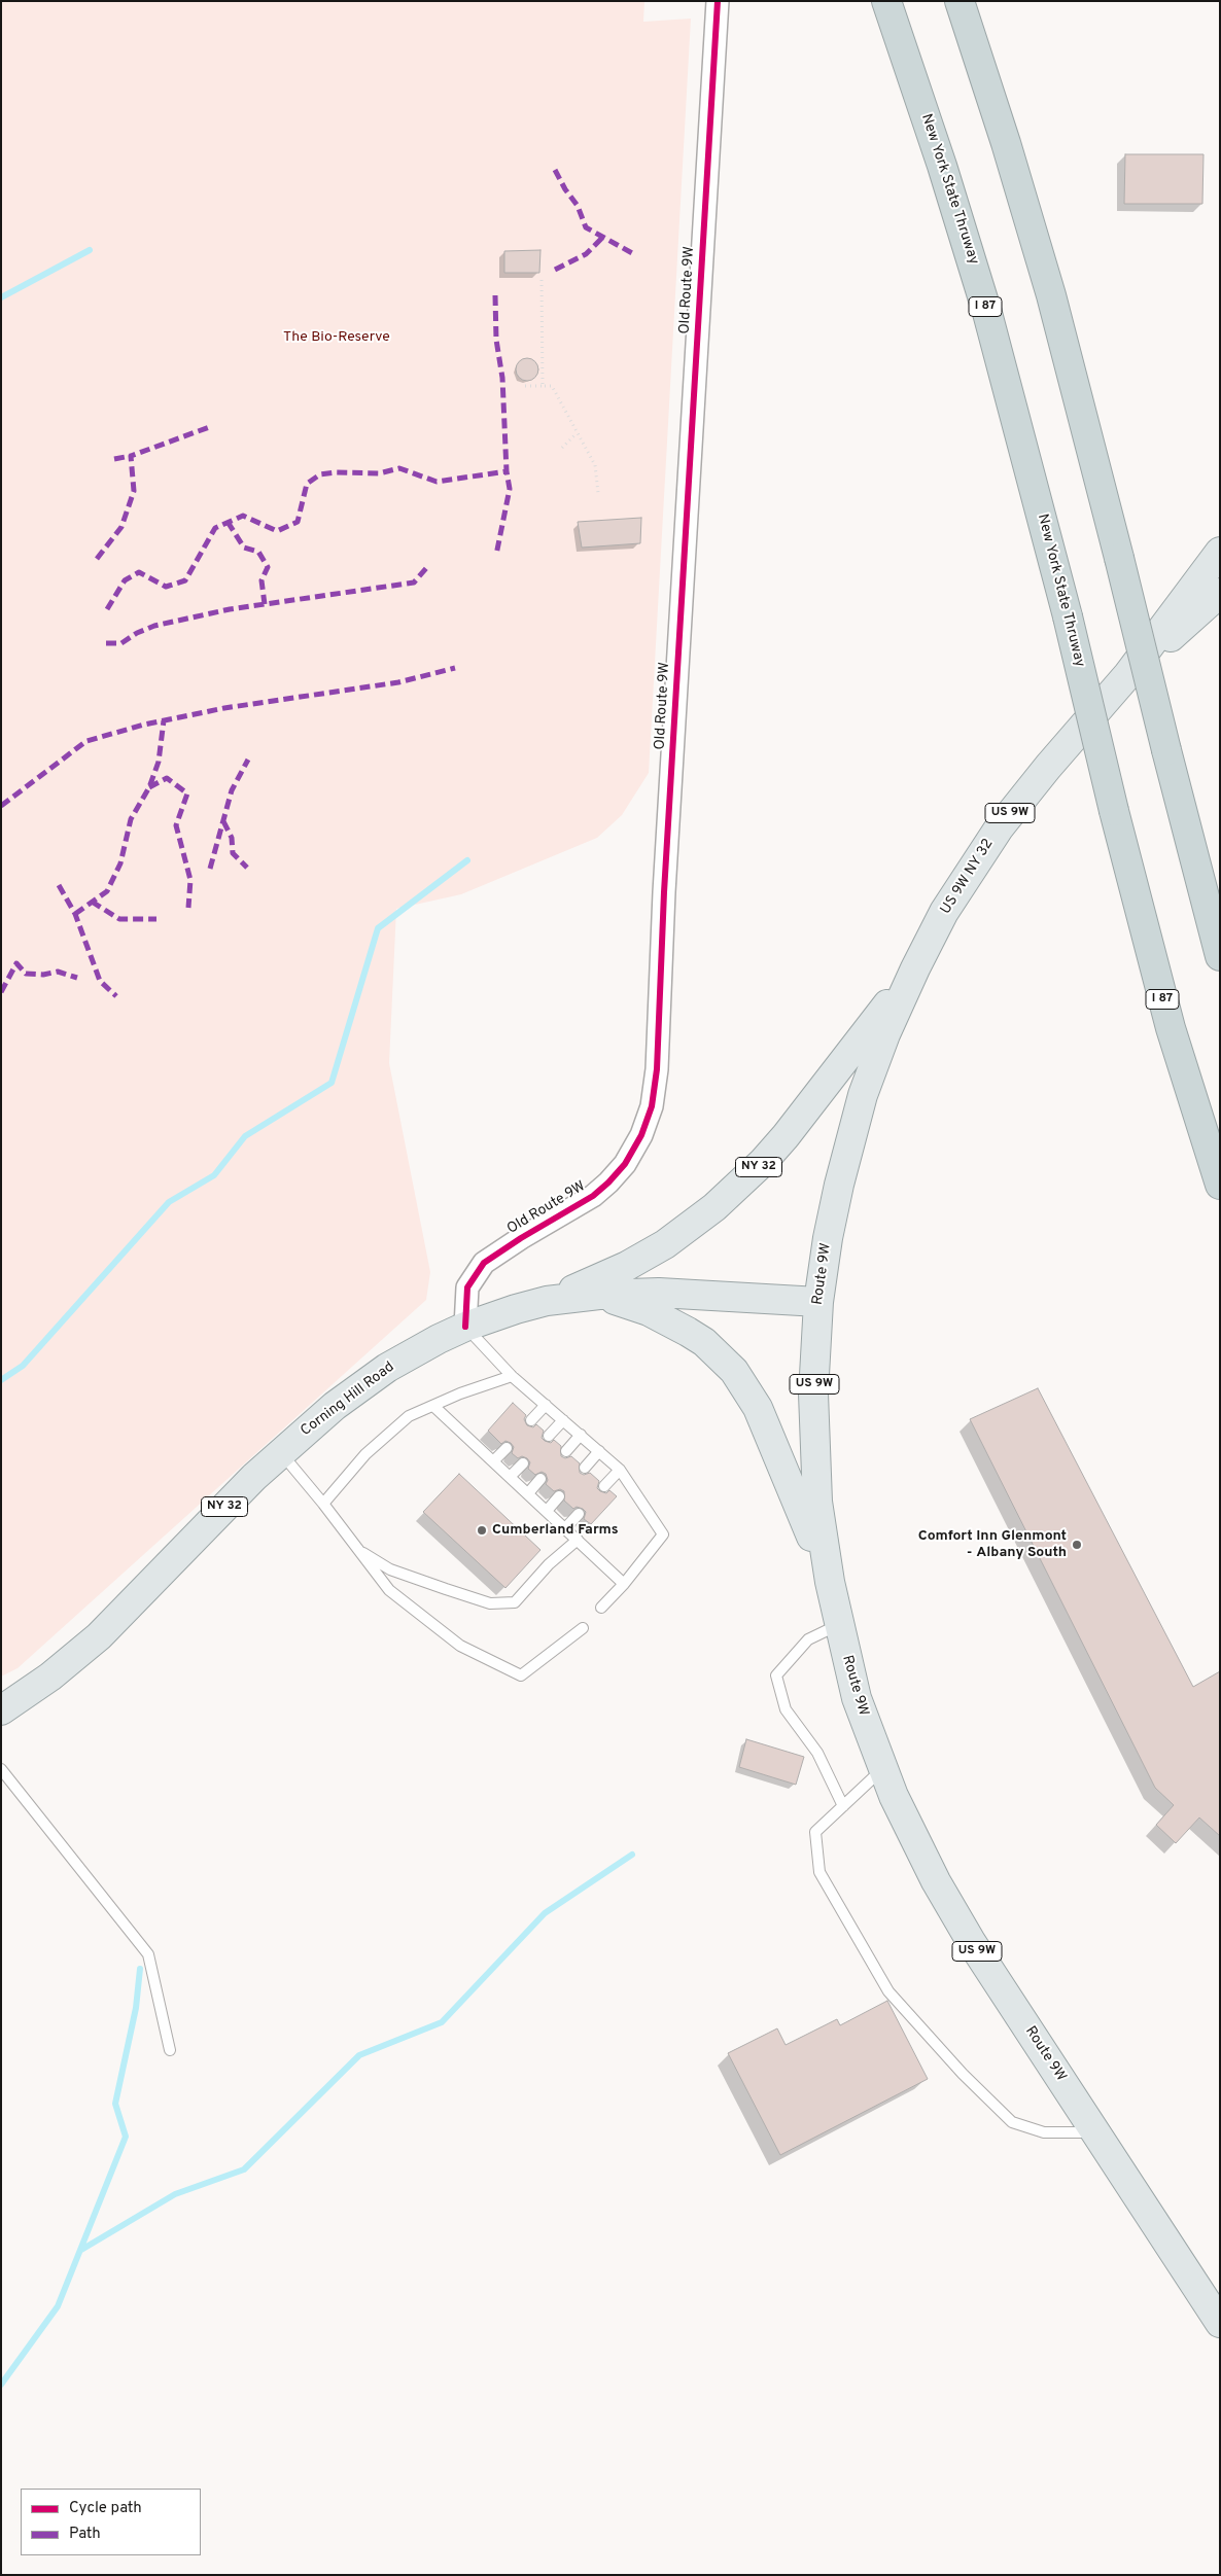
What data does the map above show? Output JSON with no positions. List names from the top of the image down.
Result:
{
  "streets": {
    "highway": ["New York State Thruway", "I 87"],
    "main road": [
      "US 9W",
      "US 9W NY 32",
      "NY 32",
      "Route 9W",
      "Corning Hill Road"
    ],
    "street": ["Old Route 9W"]
  },
  "crossings": [
    ["Old Route 9W", "Corning Hill Road"],
    ["US 9W", "US 9W NY 32"],
    ["US 9W NY 32", "NY 32"],
    ["US 9W NY 32", "Route 9W"],
    ["NY 32", "Route 9W"],
    ["NY 32", "Corning Hill Road"],
    ["Route 9W", "Corning Hill Road"]
  ],
  "parks": ["The Bio-Reserve"],
  "places": ["Cumberland Farms", "Comfort Inn Glenmont - Albany South"],
  "legend": ["Cycle path", "Path"]
}
